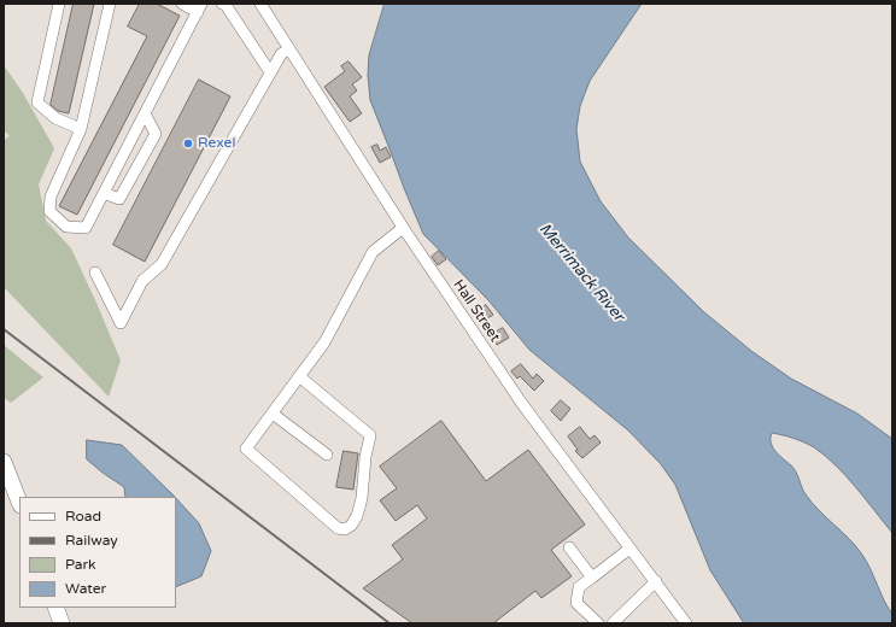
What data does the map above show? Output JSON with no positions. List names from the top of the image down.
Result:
{
  "streets": {
    "street": ["Hall Street"]
  },
  "water": ["Merrimack River"],
  "places": ["Rexel"],
  "legend": [
    "Road",
    "Railway",
    "Park",
    "Water"
  ]
}
